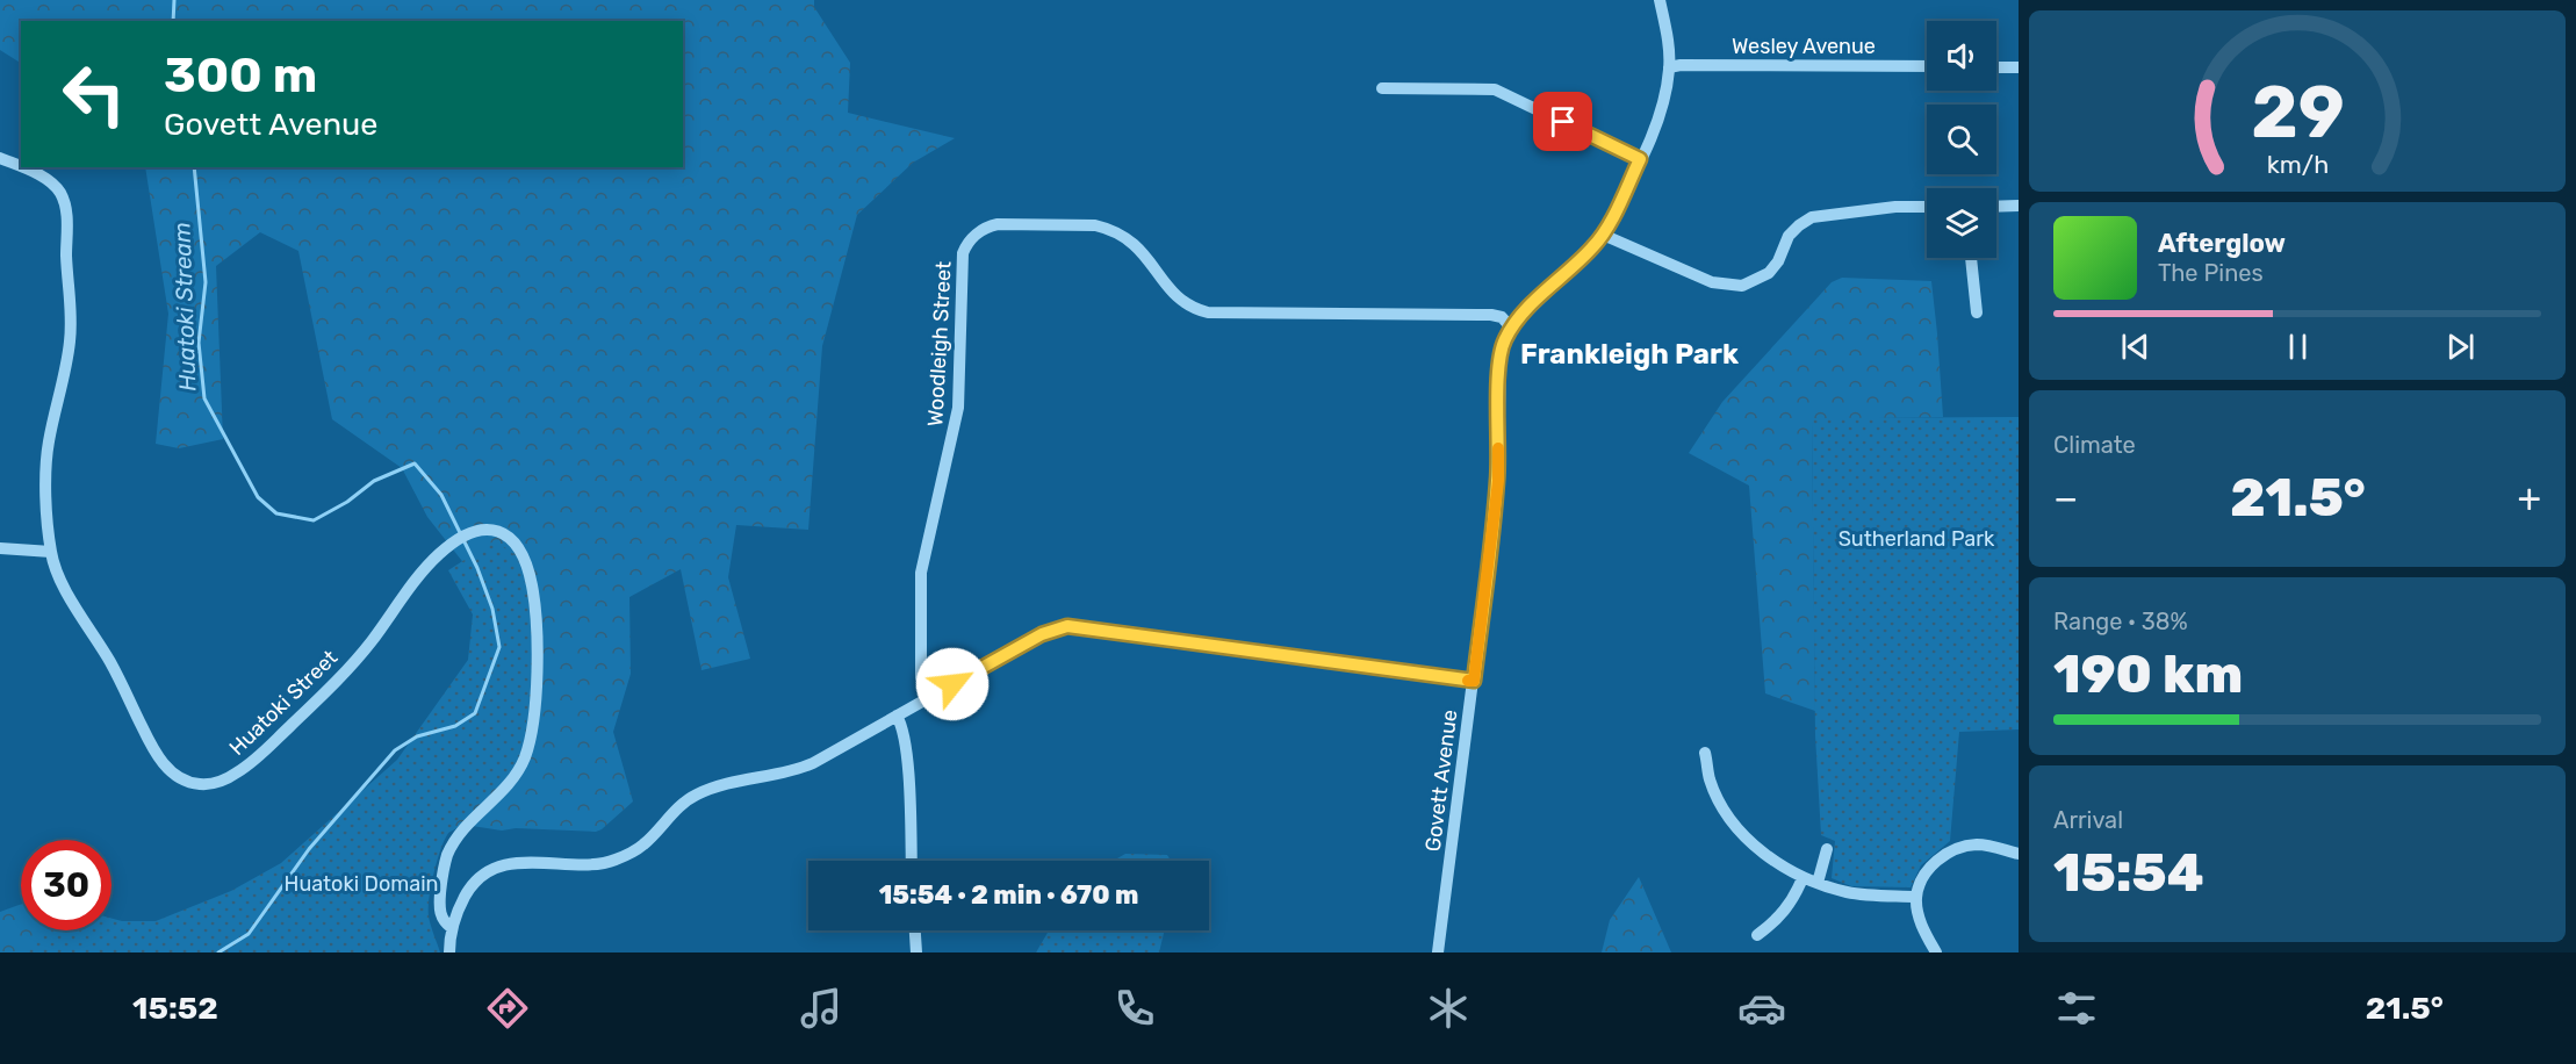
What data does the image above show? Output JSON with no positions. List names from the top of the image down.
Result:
{
  "streets": {
    "street": [
      "Wesley Avenue",
      "Woodleigh Street",
      "Huatoki Street",
      "Govett Avenue"
    ]
  },
  "crossings": [
    ["Wesley Avenue", "Govett Avenue"],
    ["Woodleigh Street", "Govett Avenue"]
  ],
  "districts": ["Frankleigh Park"],
  "water": ["Huatoki Stream"],
  "parks": ["Sutherland Park", "Huatoki Domain"],
  "page": {
    "turn": ["300 m", "Govett Avenue"],
    "song": ["Afterglow", "The Pines"],
    "tile": [
      "Climate",
      ["Range · 38%", "190 km"],
      ["Arrival", "15:54"]
    ],
    "heat": ["−", "21.5°", "+"],
    "limit": "30",
    "trip": "15:54 · 2 min · 670 m",
    "tabs": ["15:52", "21.5°"],
    "gauge": ["29", "km/h"]
  }
}
